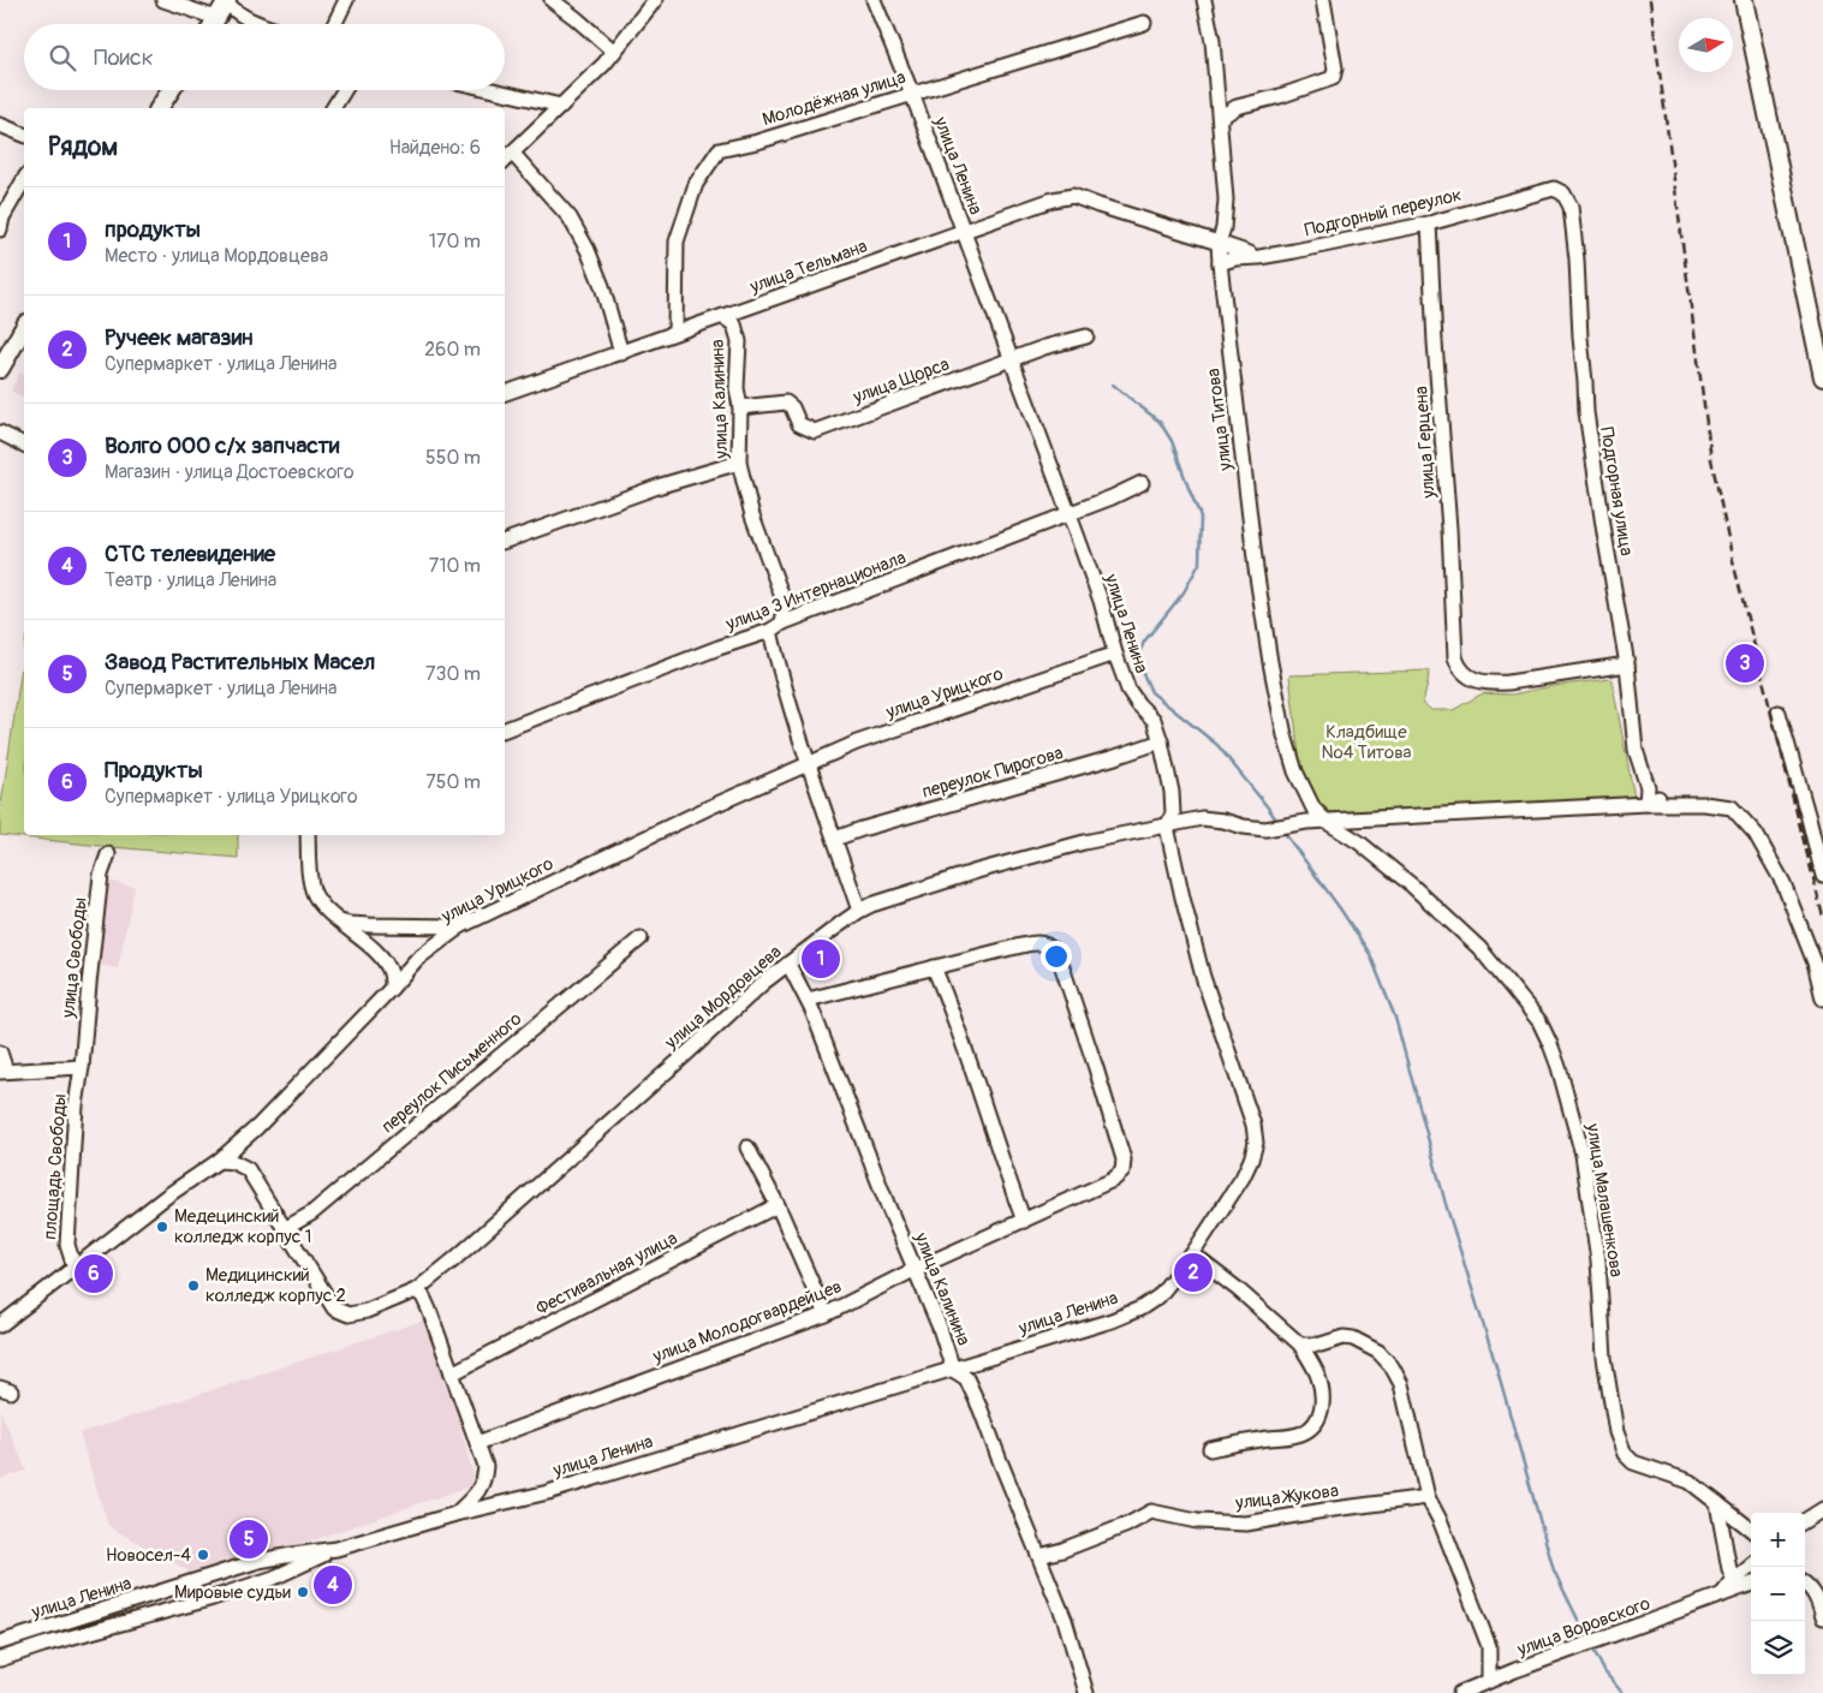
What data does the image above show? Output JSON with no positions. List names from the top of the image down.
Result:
{
  "streets": {
    "street": [
      "Молодёжная улица",
      "улица Ленина",
      "Подгорный переулок",
      "улица Тельмана",
      "улица Щорса",
      "улица Калинина",
      "улица Титова",
      "улица Герцена",
      "Подгорная улица",
      "улица 3 Интернационала",
      "улица Урицкого",
      "переулок Пирогова",
      "улица Свободы",
      "улица Мордовцева",
      "переулок Письменного",
      "площадь Свободы",
      "улица Малашенкова",
      "Фестивальная улица",
      "улица Молодогвардейцев",
      "улица Жукова",
      "улица Воровского"
    ]
  },
  "crossings": [
    ["Молодёжная улица", "улица Ленина"],
    ["Молодёжная улица", "улица Тельмана"],
    ["улица Ленина", "улица Тельмана"],
    ["улица Ленина", "улица Щорса"],
    ["улица Ленина", "улица Калинина"],
    ["улица Ленина", "улица 3 Интернационала"],
    ["улица Ленина", "улица Урицкого"],
    ["улица Ленина", "переулок Пирогова"],
    ["улица Ленина", "улица Мордовцева"],
    ["Подгорный переулок", "улица Тельмана"],
    ["Подгорный переулок", "улица Титова"],
    ["Подгорный переулок", "улица Герцена"],
    ["Подгорный переулок", "Подгорная улица"],
    ["улица Тельмана", "улица Калинина"],
    ["улица Тельмана", "улица Титова"],
    ["улица Щорса", "улица Калинина"],
    ["улица Калинина", "улица 3 Интернационала"],
    ["улица Калинина", "улица Мордовцева"],
    ["улица Калинина", "улица Молодогвардейцев"],
    ["улица Калинина", "улица Жукова"],
    ["улица Титова", "улица Мордовцева"],
    ["улица Титова", "улица Малашенкова"],
    ["улица Герцена", "Подгорная улица"],
    ["улица Урицкого", "улица Мордовцева"],
    ["улица Урицкого", "площадь Свободы"],
    ["улица Свободы", "площадь Свободы"],
    ["улица Мордовцева", "переулок Письменного"],
    ["улица Мордовцева", "улица Малашенкова"]
  ],
  "parks": ["Кладбище №4 Титова"],
  "places": [
    "Медецинский колледж корпус 1",
    "Медицинский колледж корпус 2",
    "Новосел-4",
    "Мировые судьи"
  ],
  "north": "right",
  "page": {
    "search": "Поиск",
    "heading": ["Рядом", "Найдено: 6"],
    "list": [
      {
        "mark": "1",
        "name": "продукты",
        "note": "Место · улица Мордовцева",
        "value": "170 m"
      },
      {
        "mark": "2",
        "name": "Ручеек магазин",
        "note": "Супермаркет · улица Ленина",
        "value": "260 m"
      },
      {
        "mark": "3",
        "name": "Волго ООО с/х запчасти",
        "note": "Магазин · улица Достоевского",
        "value": "550 m"
      },
      {
        "mark": "4",
        "name": "СТС телевидение",
        "note": "Театр · улица Ленина",
        "value": "710 m"
      },
      {
        "mark": "5",
        "name": "Завод Растительных Масел",
        "note": "Супермаркет · улица Ленина",
        "value": "730 m"
      },
      {
        "mark": "6",
        "name": "Продукты",
        "note": "Супермаркет · улица Урицкого",
        "value": "750 m"
      }
    ],
    "pins": [
      "3",
      "1",
      "2",
      "6",
      "5",
      "4"
    ],
    "map_buttons": ["+", "−"]
  }
}
